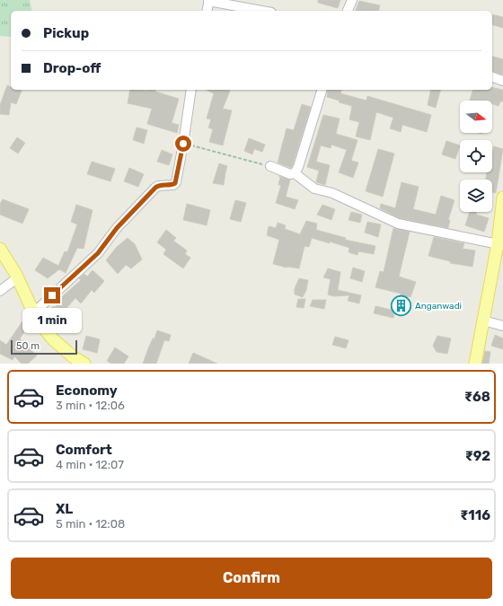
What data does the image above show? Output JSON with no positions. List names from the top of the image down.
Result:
{
  "places": {
    "building": ["Anganwadi"]
  },
  "scale_bar": "50 m",
  "north": "right",
  "page": {
    "banner": ["Pickup", "Drop-off"],
    "bubble": "1 min",
    "scale": "50 m",
    "list": [
      {
        "name": "Economy",
        "note": "3 min · 12:06",
        "value": "₹68"
      },
      {
        "name": "Comfort",
        "note": "4 min · 12:07",
        "value": "₹92"
      },
      {
        "name": "XL",
        "note": "5 min · 12:08",
        "value": "₹116"
      }
    ],
    "buttons": "Confirm"
  }
}
